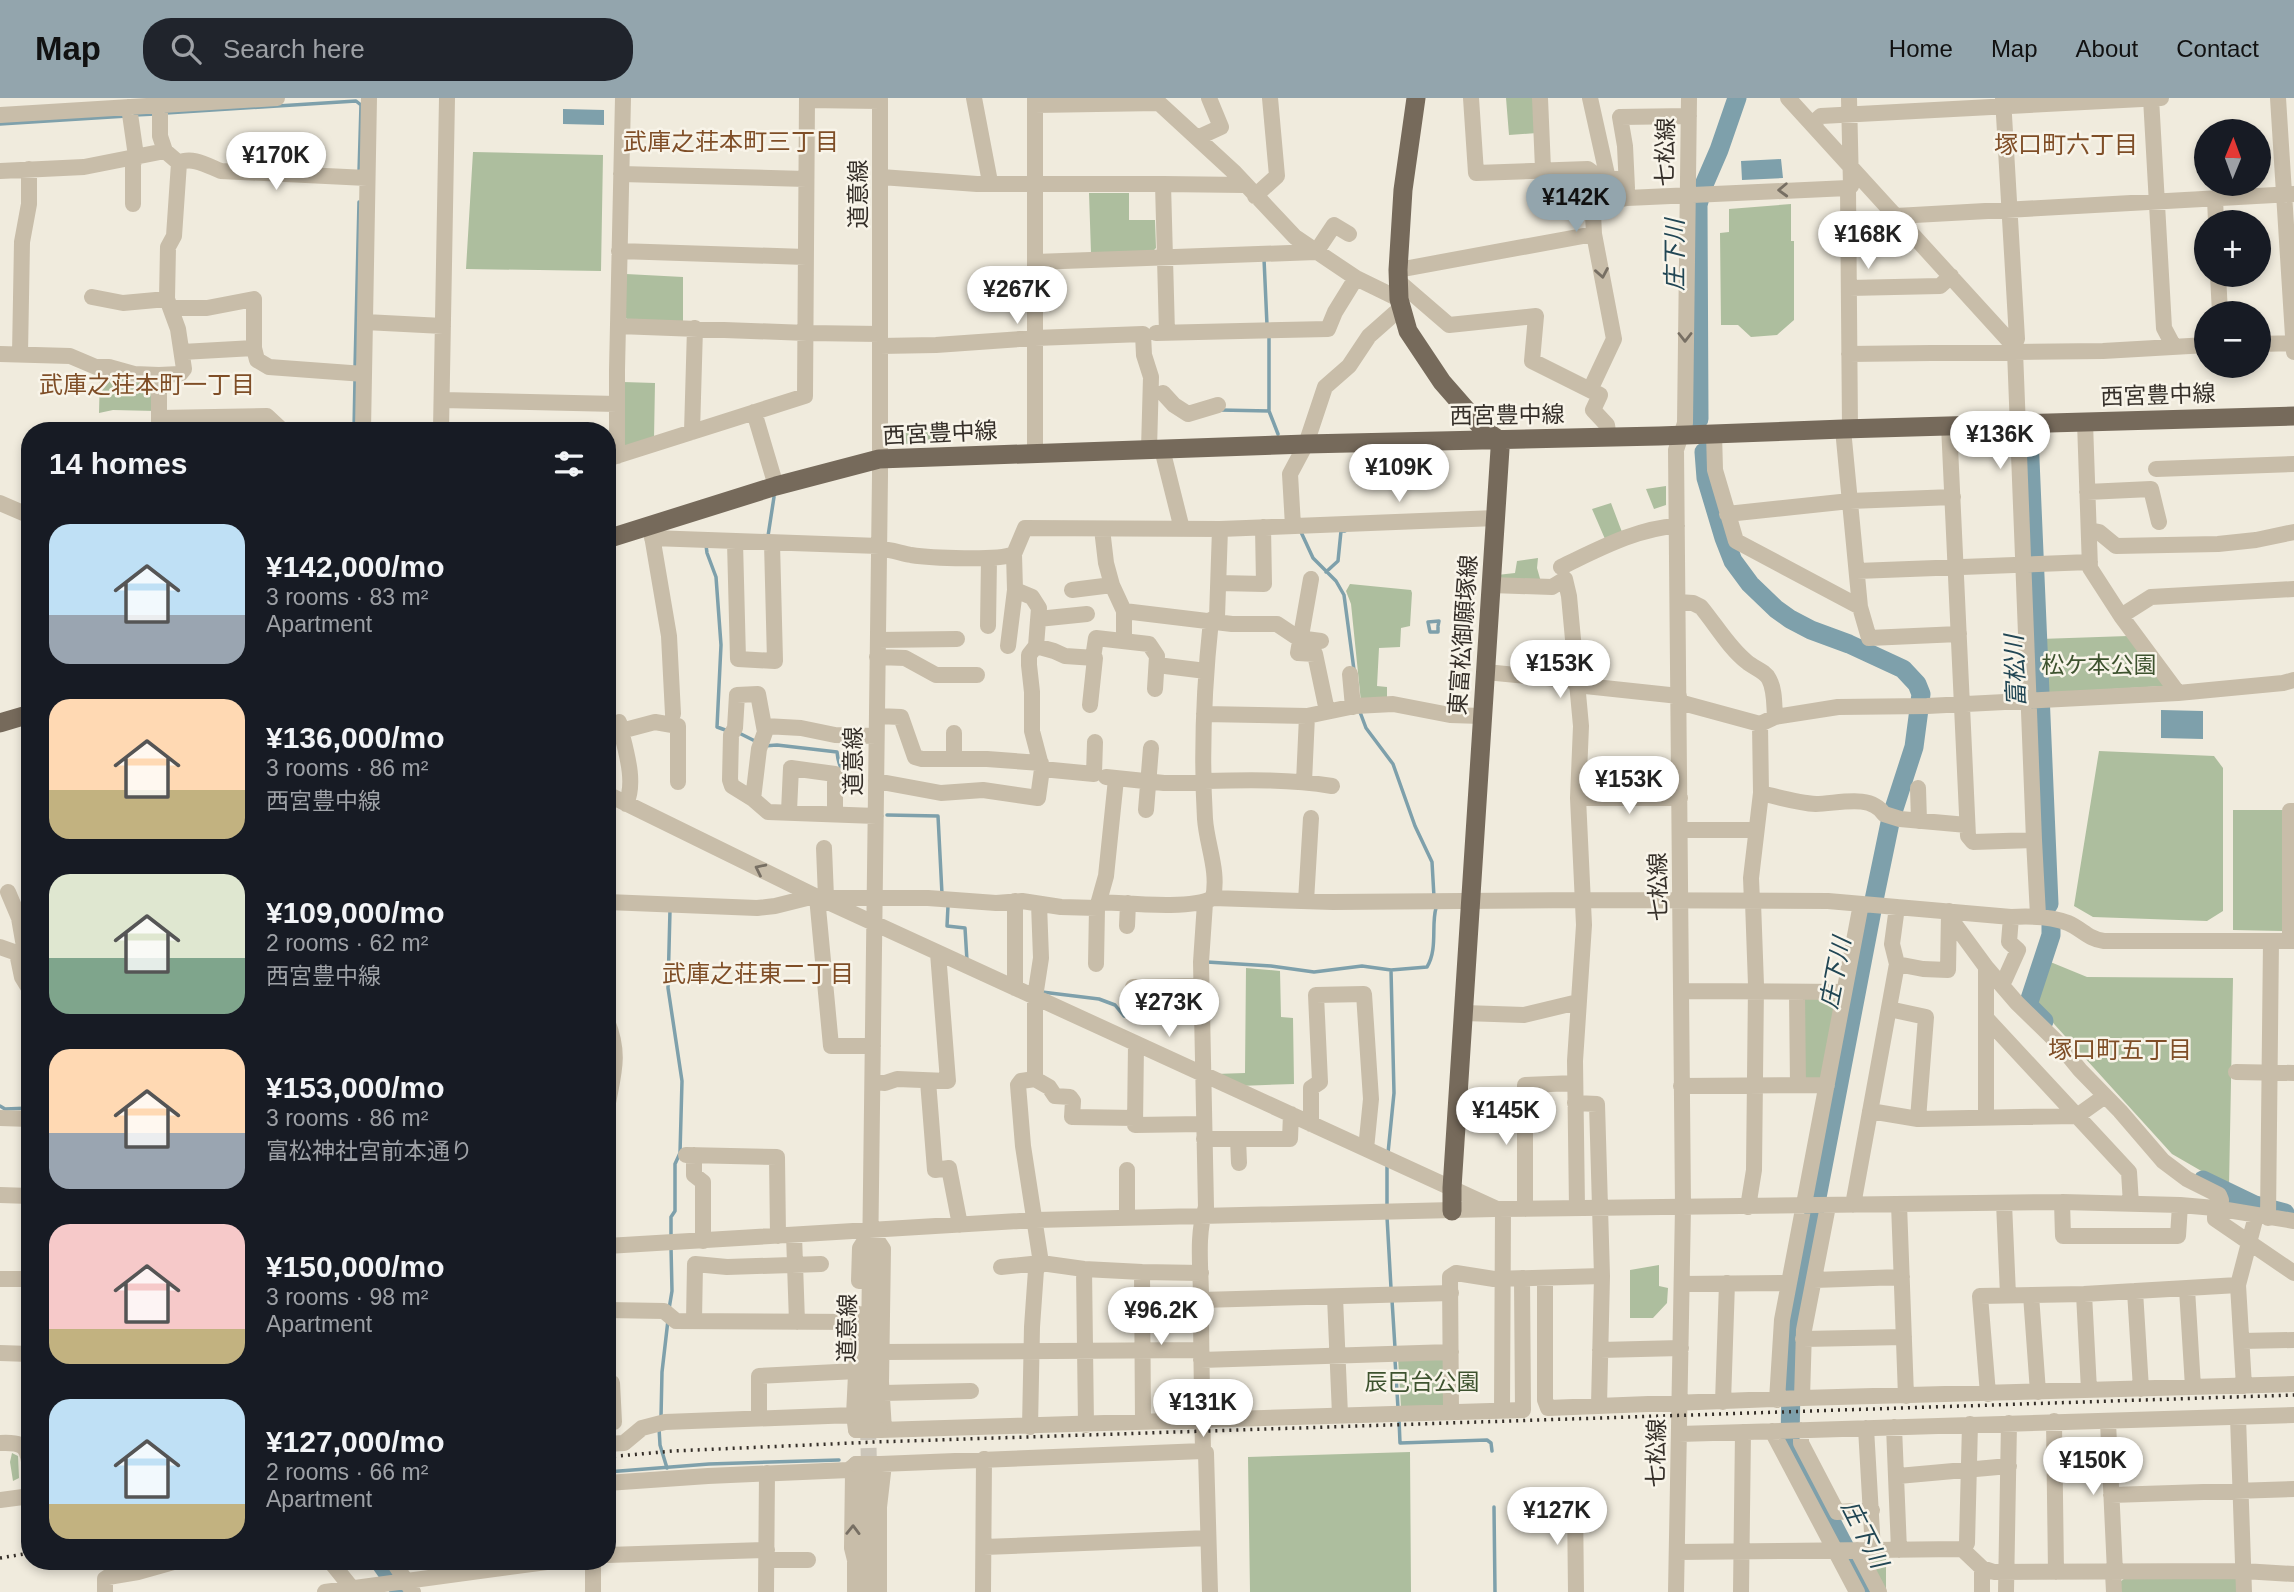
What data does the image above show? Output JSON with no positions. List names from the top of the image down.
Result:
{
  "streets": {
    "main road": ["西宮豊中線", "東富松御願塚線"],
    "street": ["七松線", "道意線"]
  },
  "crossings": [
    ["七松線", "西宮豊中線"],
    ["道意線", "西宮豊中線"],
    ["西宮豊中線", "東富松御願塚線"]
  ],
  "districts": [
    "武庫之荘本町三丁目",
    "塚口町六丁目",
    "武庫之荘本町一丁目",
    "武庫之荘東二丁目",
    "塚口町五丁目"
  ],
  "water": ["庄下川", "富松川"],
  "parks": ["松ケ本公園", "辰巳台公園"],
  "north": "top",
  "page": {
    "header": "Map",
    "search": "Search here",
    "nav": [
      "Home",
      "Map",
      "About",
      "Contact"
    ],
    "map_buttons": ["+", "−"],
    "price": [
      "¥170K",
      "¥142K",
      "¥168K",
      "¥267K",
      "¥136K",
      "¥109K",
      "¥153K",
      "¥153K",
      "¥273K",
      "¥145K",
      "¥96.2K",
      "¥131K",
      "¥150K",
      "¥127K"
    ],
    "heading": "14 homes",
    "list": [
      {
        "name": "¥142,000/mo",
        "note": "3 rooms · 83 m² · Apartment"
      },
      {
        "name": "¥136,000/mo",
        "note": "3 rooms · 86 m² · 西宮豊中線"
      },
      {
        "name": "¥109,000/mo",
        "note": "2 rooms · 62 m² · 西宮豊中線"
      },
      {
        "name": "¥153,000/mo",
        "note": "3 rooms · 86 m² · 富松神社宮前本通り"
      },
      {
        "name": "¥150,000/mo",
        "note": "3 rooms · 98 m² · Apartment"
      },
      {
        "name": "¥127,000/mo",
        "note": "2 rooms · 66 m² · Apartment"
      }
    ]
  }
}
